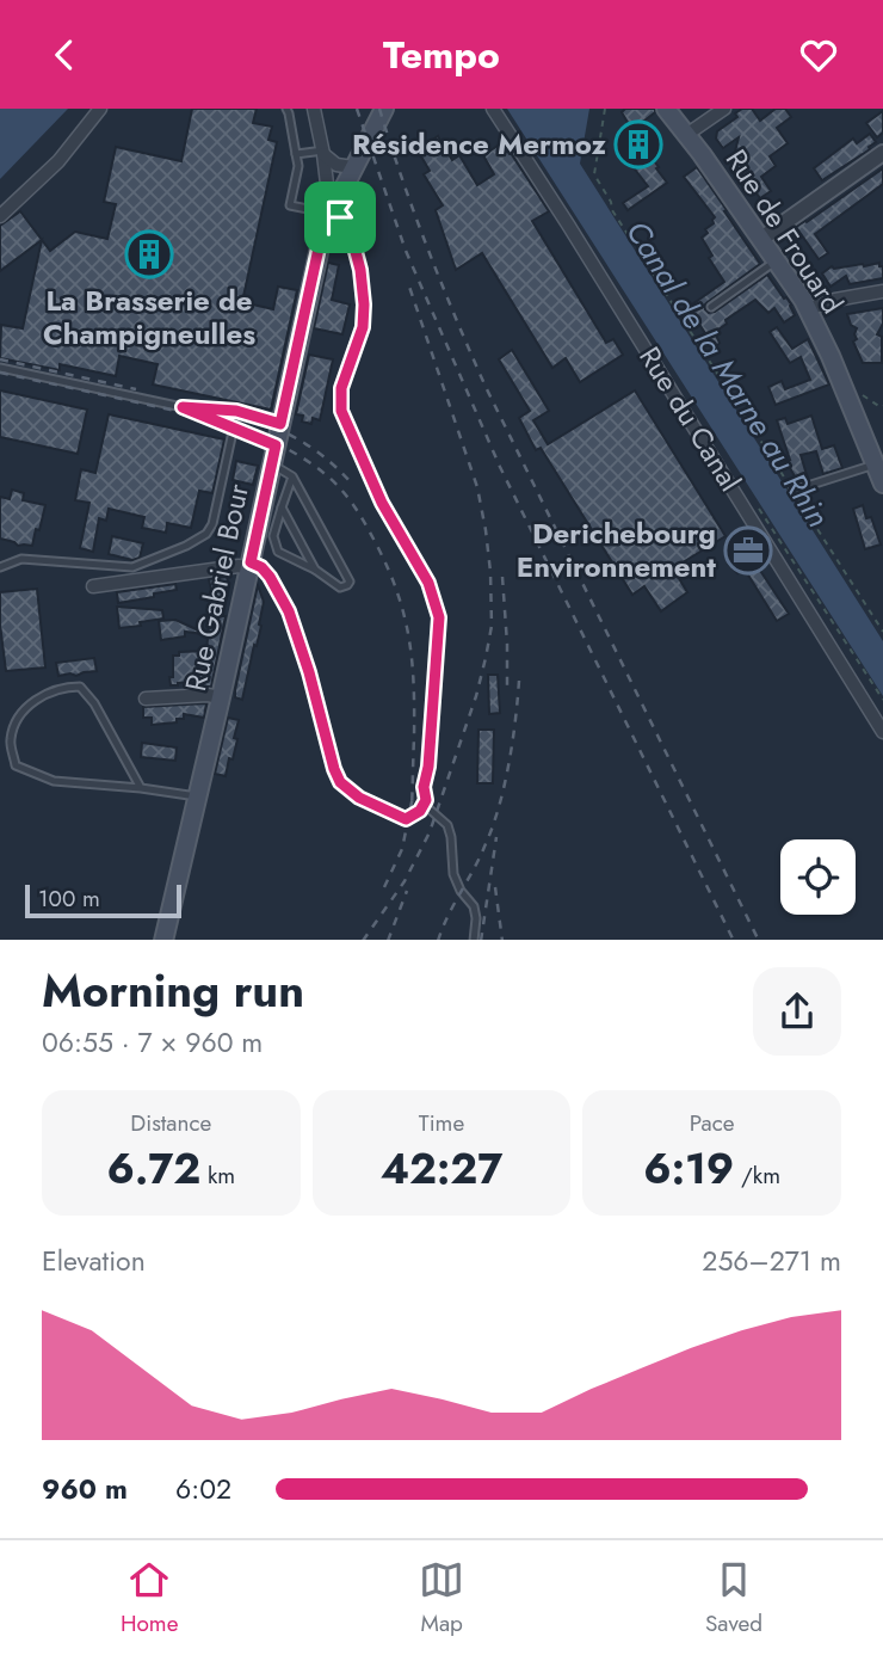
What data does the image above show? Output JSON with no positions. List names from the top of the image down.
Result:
{
  "streets": {
    "main road": ["Rue de Frouard", "Rue Gabriel Bour"],
    "street": ["Rue du Canal"]
  },
  "water": ["Canal de la Marne au Rhin"],
  "places": {
    "building": ["Résidence Mermoz", "La Brasserie de Champigneulles"],
    "office": ["Derichebourg Environnement"]
  },
  "scale_bar": "100 m",
  "page": {
    "header": "Tempo",
    "scale": "100 m",
    "heading": ["Morning run", "06:55 · 7 × 960 m"],
    "stats": [
      ["Distance", "6.72 km"],
      ["Time", "42:27"],
      ["Pace", "6:19 /km"]
    ],
    "chart": ["Elevation", "256–271 m"],
    "list": [
      {
        "name": "960 m",
        "note": "6:02"
      }
    ],
    "tabs": ["Home", "Map", "Saved"]
  }
}
